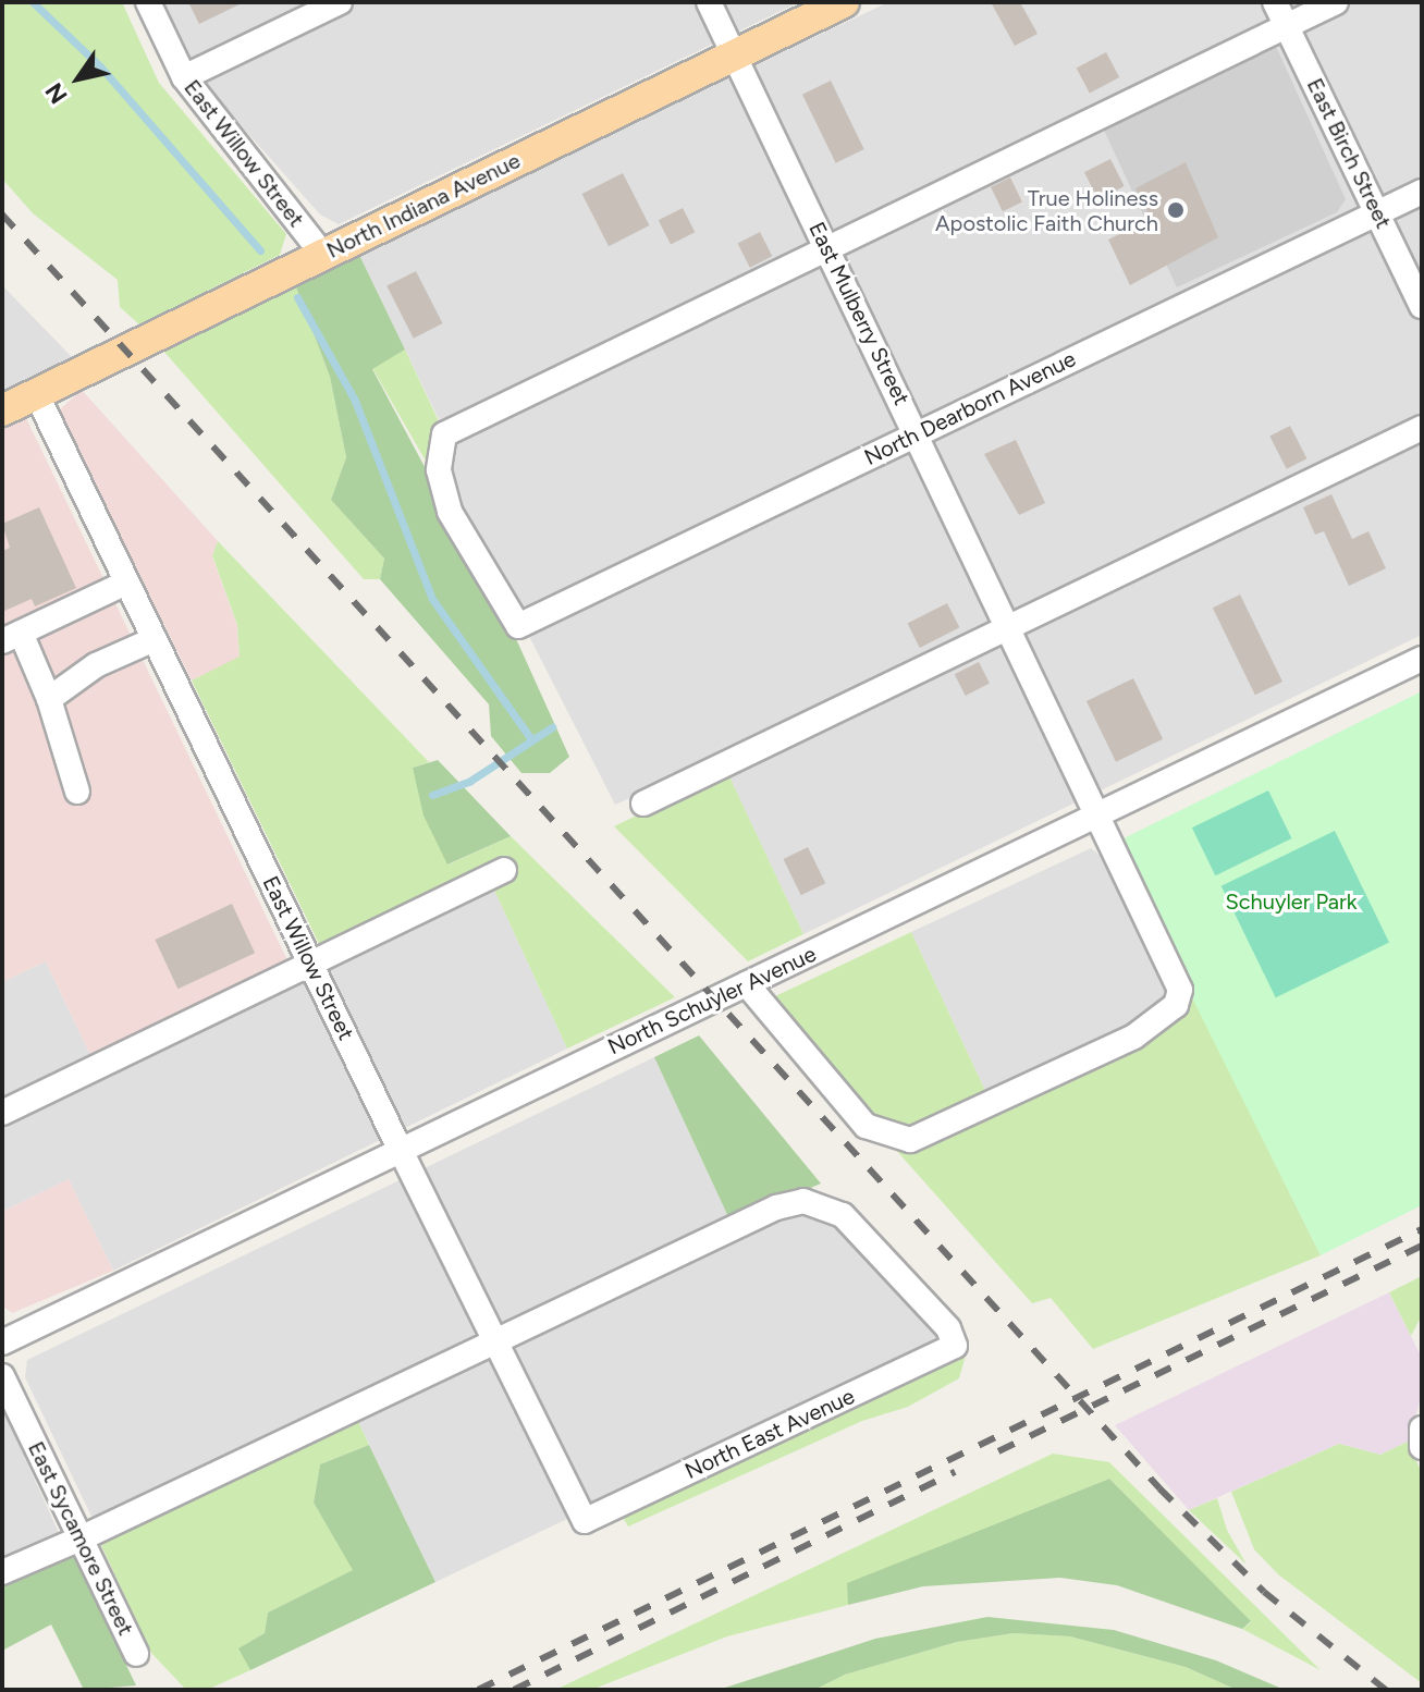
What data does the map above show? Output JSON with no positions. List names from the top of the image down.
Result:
{
  "streets": {
    "main road": ["North Indiana Avenue"],
    "street": [
      "East Willow Street",
      "East Birch Street",
      "East Mulberry Street",
      "North Dearborn Avenue",
      "North Schuyler Avenue",
      "North East Avenue",
      "East Sycamore Street"
    ]
  },
  "crossings": [
    ["East Willow Street", "North Indiana Avenue"],
    ["East Willow Street", "North Schuyler Avenue"],
    ["East Willow Street", "North East Avenue"],
    ["East Birch Street", "North Dearborn Avenue"],
    ["North Indiana Avenue", "East Mulberry Street"],
    ["East Mulberry Street", "North Dearborn Avenue"],
    ["East Mulberry Street", "North Schuyler Avenue"]
  ],
  "parks": ["Schuyler Park"],
  "places": ["True Holiness Apostolic Faith Church"],
  "north": "bottom left"
}
